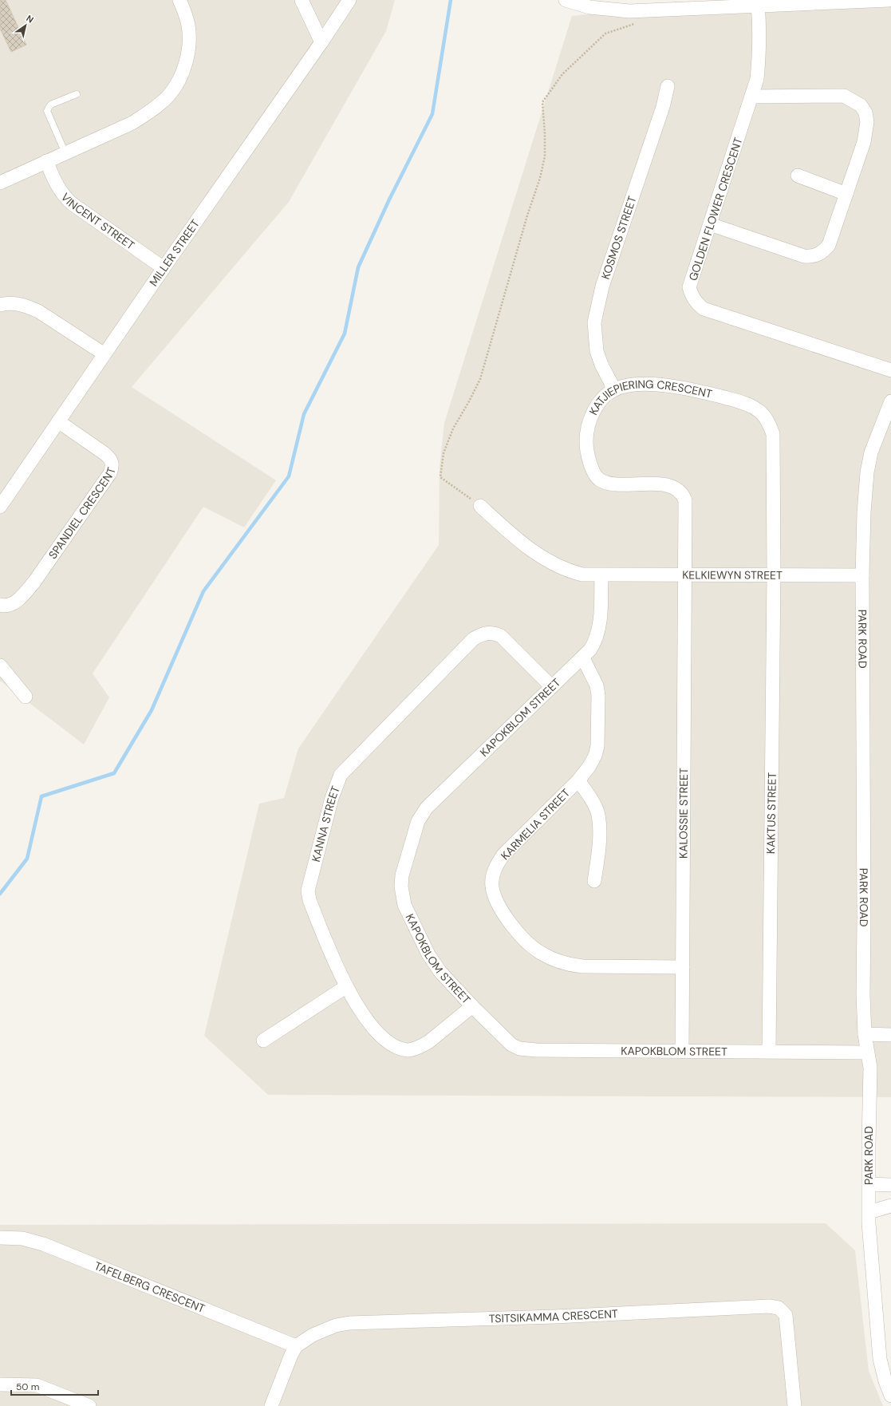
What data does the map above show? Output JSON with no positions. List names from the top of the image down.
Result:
{
  "streets": {
    "street": [
      "GOLDEN FLOWER CRESCENT",
      "VINCENT STREET",
      "KOSMOS STREET",
      "MILLER STREET",
      "KATJIEPIERING CRESCENT",
      "SPANDIEL CRESCENT",
      "KELKIEWYN STREET",
      "PARK ROAD",
      "KAPOKBLOM STREET",
      "KALOSSIE STREET",
      "KAKTUS STREET",
      "KANNA STREET",
      "KARMELIA STREET",
      "TAFELBERG CRESCENT",
      "TSITSIKAMMA CRESCENT"
    ]
  },
  "crossings": [
    ["VINCENT STREET", "MILLER STREET"],
    ["KOSMOS STREET", "KATJIEPIERING CRESCENT"],
    ["MILLER STREET", "SPANDIEL CRESCENT"],
    ["KATJIEPIERING CRESCENT", "KELKIEWYN STREET"],
    ["KATJIEPIERING CRESCENT", "KALOSSIE STREET"],
    ["KATJIEPIERING CRESCENT", "KAKTUS STREET"],
    ["KELKIEWYN STREET", "PARK ROAD"],
    ["KELKIEWYN STREET", "KAPOKBLOM STREET"],
    ["KELKIEWYN STREET", "KALOSSIE STREET"],
    ["KELKIEWYN STREET", "KAKTUS STREET"],
    ["PARK ROAD", "KAPOKBLOM STREET"],
    ["KAPOKBLOM STREET", "KALOSSIE STREET"],
    ["KAPOKBLOM STREET", "KAKTUS STREET"],
    ["KAPOKBLOM STREET", "KANNA STREET"],
    ["KAPOKBLOM STREET", "KARMELIA STREET"],
    ["KALOSSIE STREET", "KARMELIA STREET"],
    ["TAFELBERG CRESCENT", "TSITSIKAMMA CRESCENT"]
  ],
  "scale_bar": "50 m",
  "north": "top right"
}
